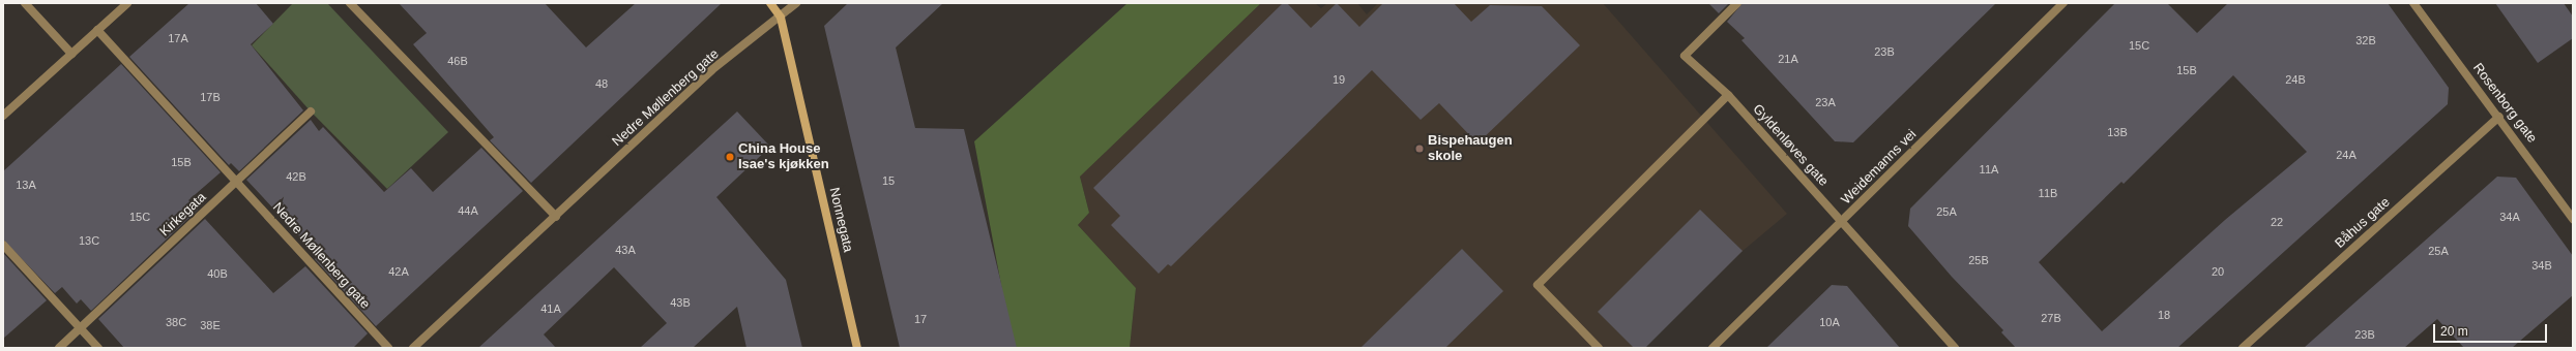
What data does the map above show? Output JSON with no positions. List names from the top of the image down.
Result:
{
  "streets": {
    "street": [
      "Nedre Møllenberg gate",
      "Rosenborg gate",
      "Gyldenløves gate",
      "Weidemanns vei",
      "Kirkegata",
      "Nonnegata",
      "Båhus gate"
    ]
  },
  "crossings": [
    ["Nedre Møllenberg gate", "Kirkegata"],
    ["Nedre Møllenberg gate", "Nonnegata"],
    ["Rosenborg gate", "Båhus gate"],
    ["Gyldenløves gate", "Weidemanns vei"]
  ],
  "places": ["Bispehaugen skole", "China House Isae's kjøkken"],
  "house_numbers": [
    "17A",
    "32B",
    "15C",
    "23B",
    "21A",
    "46B",
    "15B",
    "19",
    "24B",
    "48",
    "17B",
    "23A",
    "13B",
    "24A",
    "15B",
    "11A",
    "42B",
    "15",
    "13A",
    "11B",
    "44A",
    "25A",
    "15C",
    "34A",
    "22",
    "13C",
    "43A",
    "25A",
    "25B",
    "34B",
    "42A",
    "20",
    "40B",
    "43B",
    "41A",
    "18",
    "27B",
    "17",
    "38C",
    "10A",
    "38E",
    "23B"
  ],
  "scale_bar": "20 m"
}
